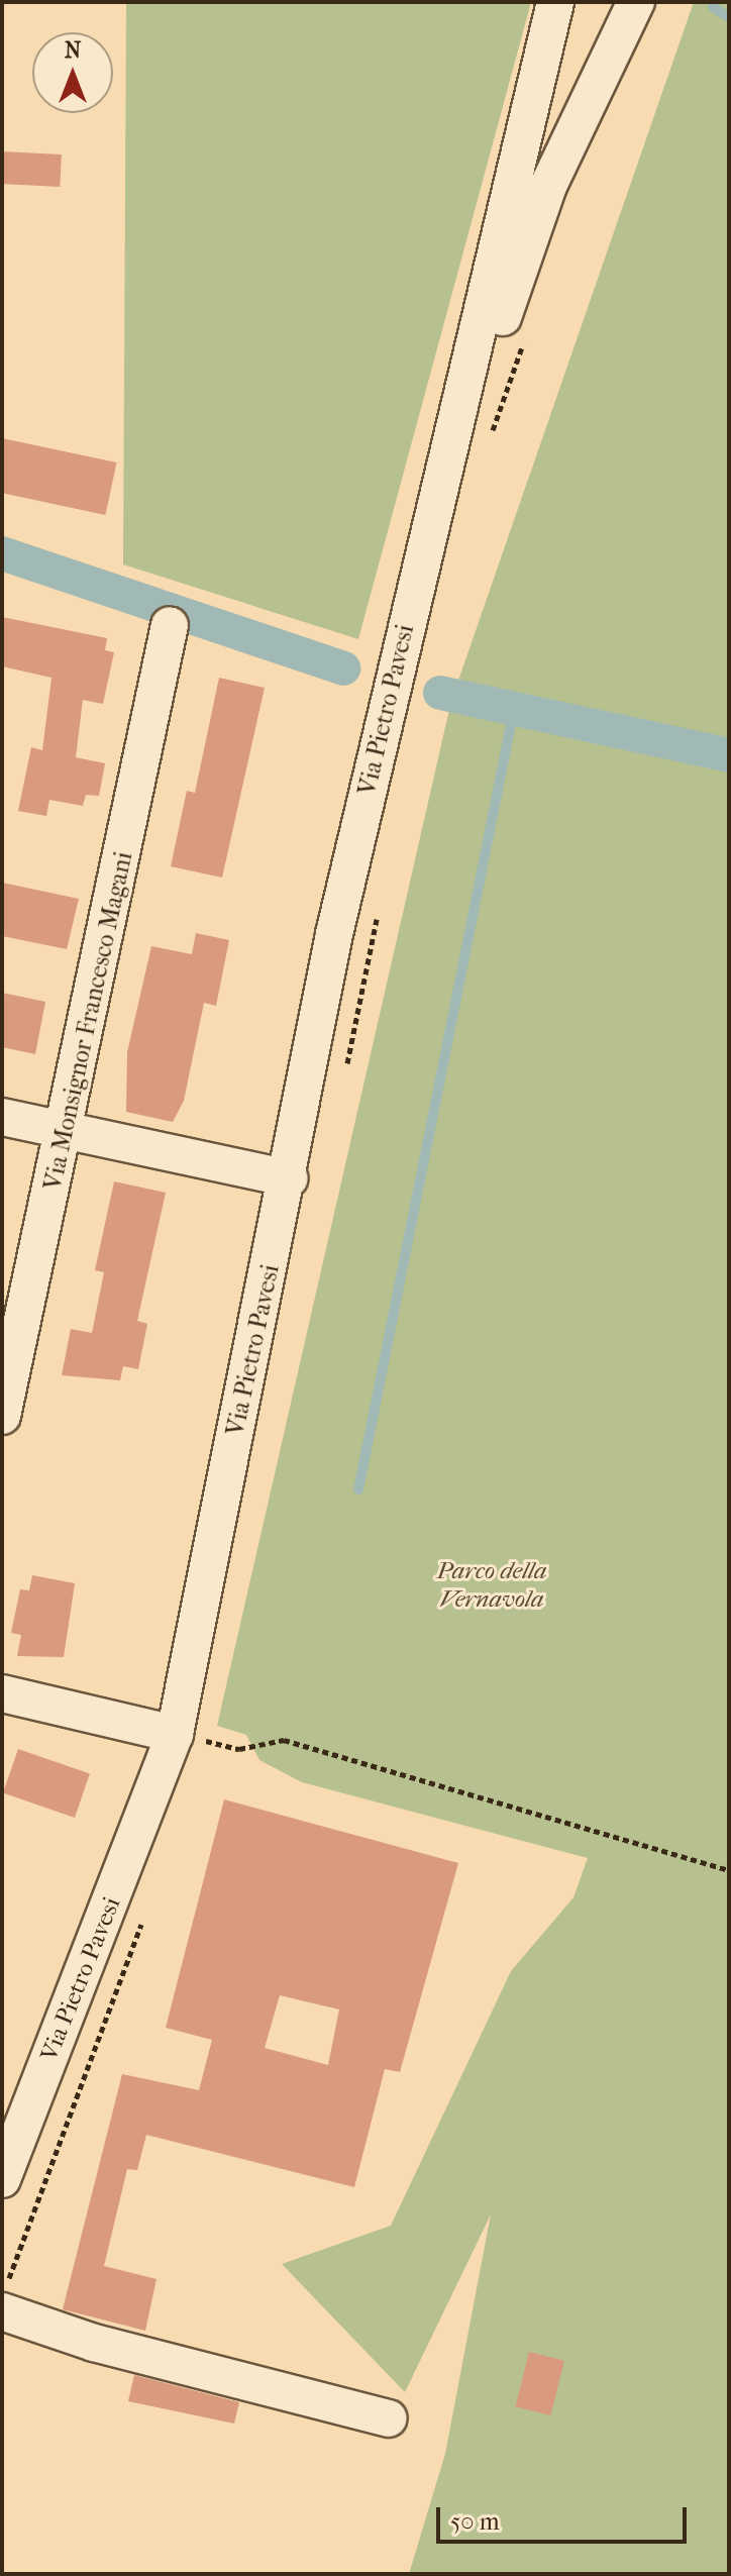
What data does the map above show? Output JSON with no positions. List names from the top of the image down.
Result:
{
  "streets": {
    "street": ["Via Pietro Pavesi", "Via Monsignor Francesco Magani"]
  },
  "parks": ["Parco della Vernavola"],
  "scale_bar": "50 m",
  "north": "top"
}
